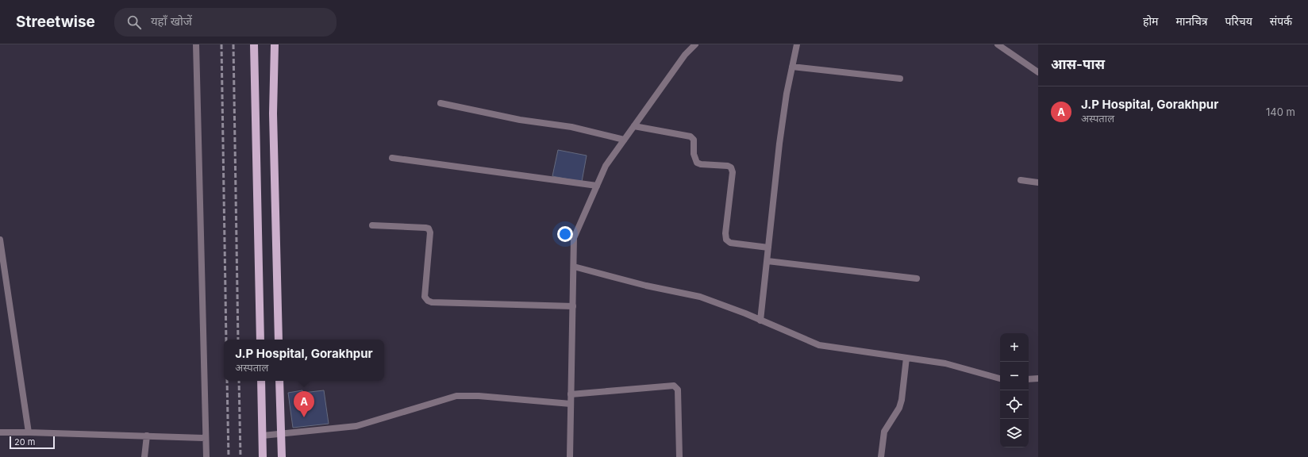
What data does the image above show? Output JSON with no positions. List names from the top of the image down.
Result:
{
  "scale_bar": "20 m",
  "page": {
    "header": "Streetwise",
    "search": "यहाँ खोजें",
    "nav": [
      "होम",
      "मानचित्र",
      "परिचय",
      "संपर्क"
    ],
    "heading": "आस-पास",
    "list": [
      {
        "mark": "A",
        "name": "J.P Hospital, Gorakhpur",
        "note": "अस्पताल",
        "value": "140 m"
      }
    ],
    "map_buttons": ["+", "−"],
    "popup": ["J.P Hospital, Gorakhpur", "अस्पताल"],
    "pins": "A",
    "scale": "20 m"
  }
}
